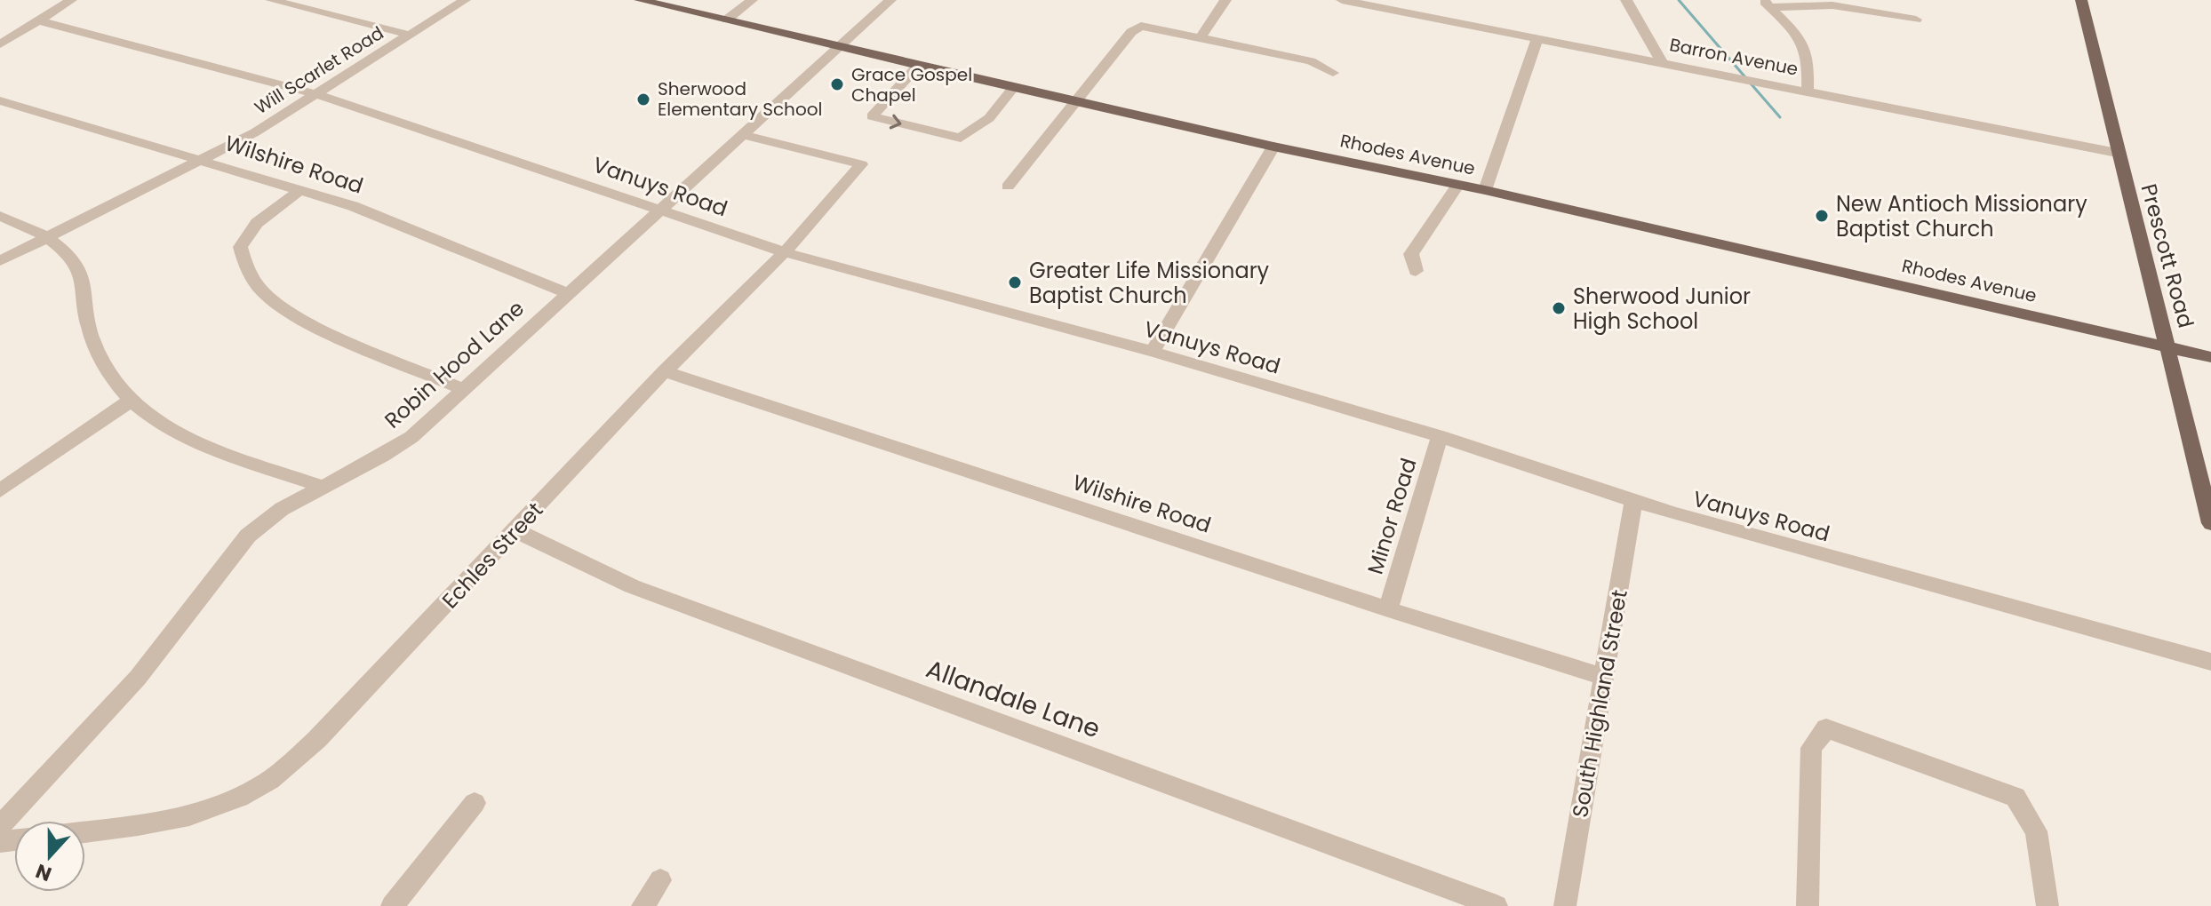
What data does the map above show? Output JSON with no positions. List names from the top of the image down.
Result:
{
  "streets": {
    "main road": ["Rhodes Avenue", "Prescott Road"],
    "street": [
      "Barron Avenue",
      "Will Scarlet Road",
      "Wilshire Road",
      "Vanuys Road",
      "Robin Hood Lane",
      "Minor Road",
      "Echles Street",
      "Allandale Lane",
      "South Highland Street"
    ]
  },
  "crossings": [
    ["Barron Avenue", "Prescott Road"],
    ["Will Scarlet Road", "Wilshire Road"],
    ["Will Scarlet Road", "Vanuys Road"],
    ["Rhodes Avenue", "Prescott Road"],
    ["Rhodes Avenue", "Robin Hood Lane"],
    ["Wilshire Road", "Robin Hood Lane"],
    ["Wilshire Road", "Minor Road"],
    ["Wilshire Road", "Echles Street"],
    ["Wilshire Road", "South Highland Street"],
    ["Vanuys Road", "Robin Hood Lane"],
    ["Vanuys Road", "Minor Road"],
    ["Vanuys Road", "Echles Street"],
    ["Vanuys Road", "South Highland Street"],
    ["Robin Hood Lane", "Echles Street"],
    ["Echles Street", "Allandale Lane"]
  ],
  "places": [
    "Grace Gospel Chapel",
    "Sherwood Elementary School",
    "New Antioch Missionary Baptist Church",
    "Greater Life Missionary Baptist Church",
    "Sherwood Junior High School"
  ],
  "north": "bottom"
}
